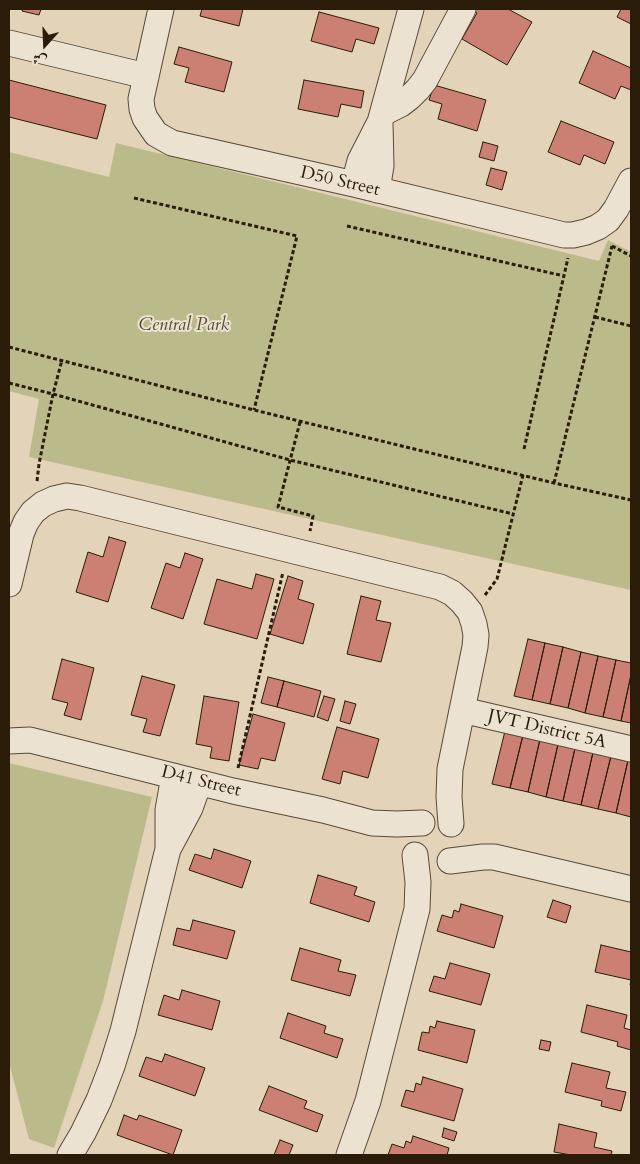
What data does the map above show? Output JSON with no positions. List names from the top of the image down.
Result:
{
  "streets": {
    "street": ["D50 Street", "JVT District 5A", "D41 Street"]
  },
  "parks": ["Central Park"],
  "north": "bottom"
}
